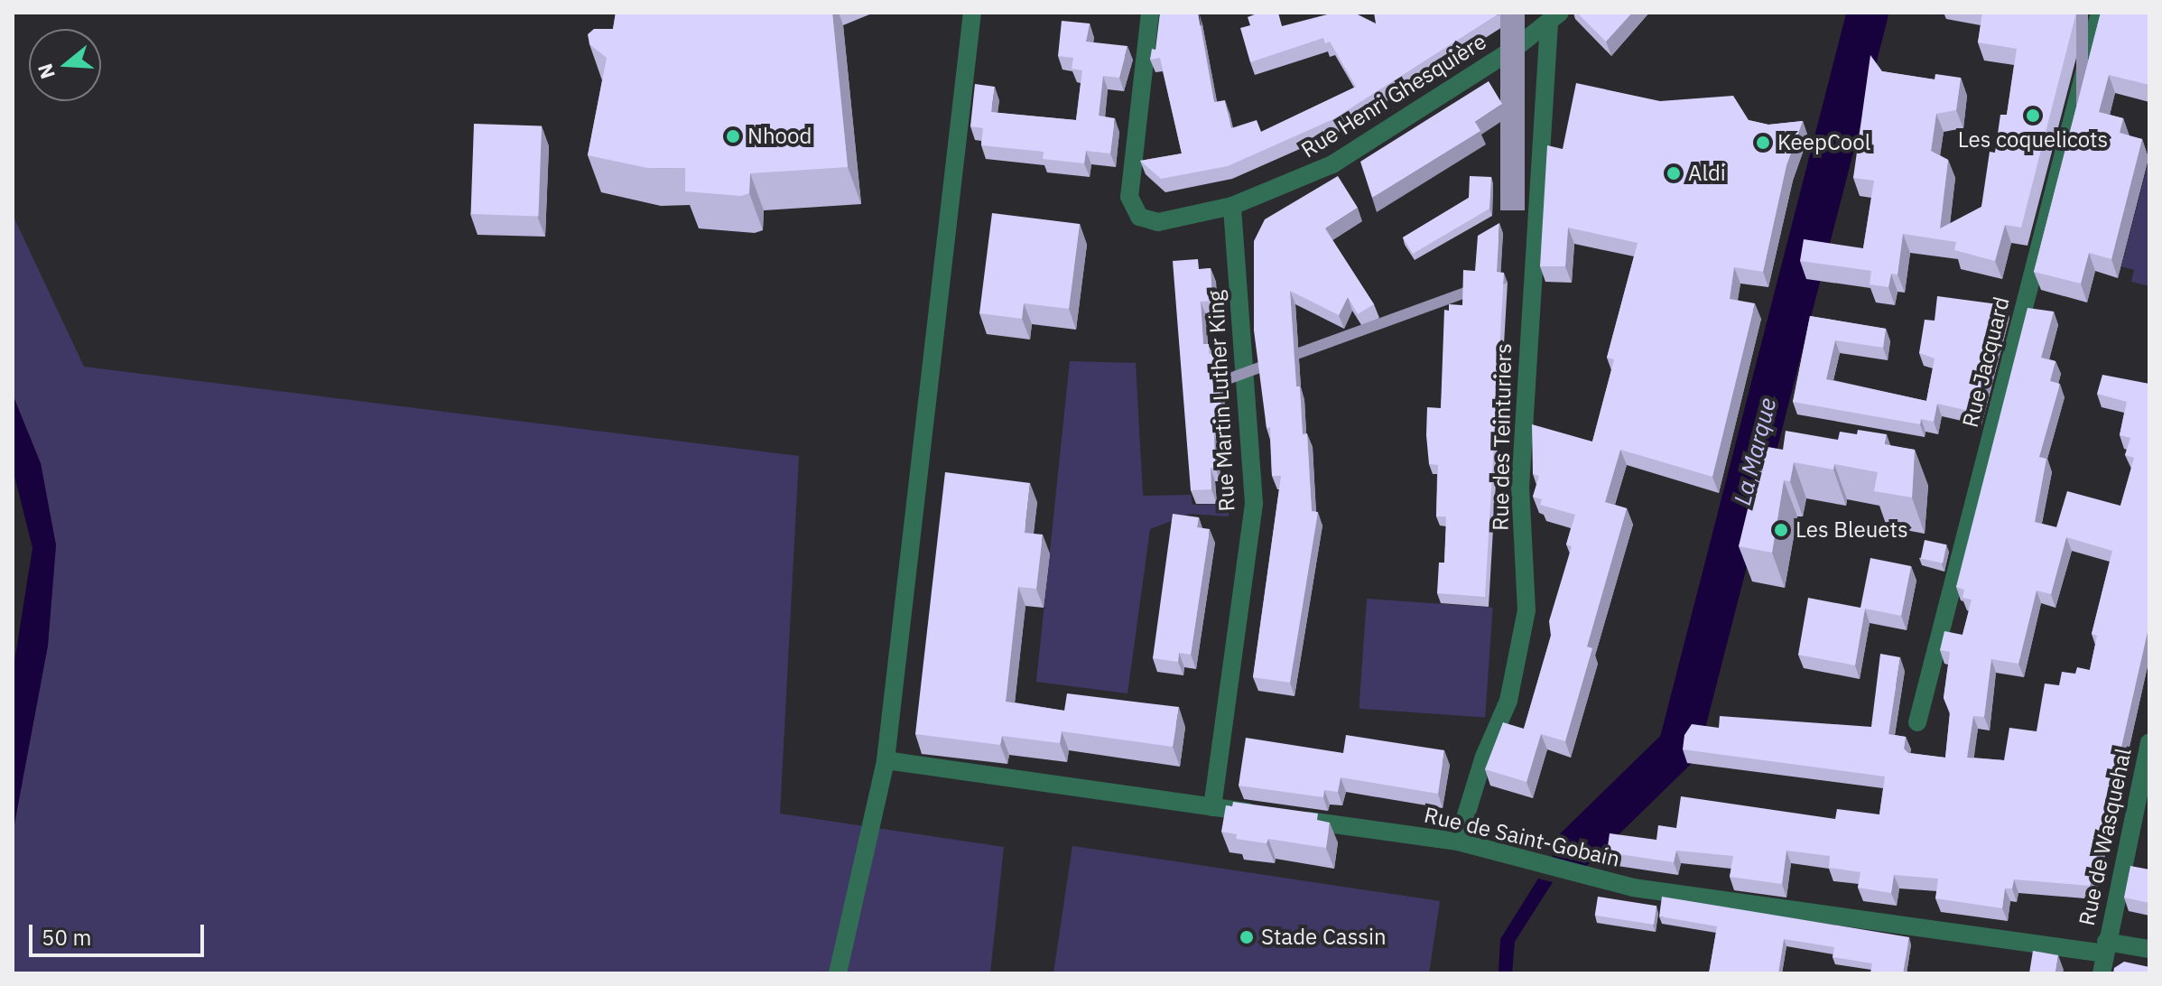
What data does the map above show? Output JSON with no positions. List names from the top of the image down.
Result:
{
  "streets": {
    "street": [
      "Rue Henri Ghesquière",
      "Rue Jacquard",
      "Rue Martin Luther King",
      "Rue des Teinturiers",
      "Rue de Saint-Gobain",
      "Rue de Wasquehal"
    ]
  },
  "crossings": [
    ["Rue Henri Ghesquière", "Rue Martin Luther King"],
    ["Rue Henri Ghesquière", "Rue des Teinturiers"],
    ["Rue des Teinturiers", "Rue de Saint-Gobain"],
    ["Rue de Saint-Gobain", "Rue de Wasquehal"]
  ],
  "water": ["La Marque"],
  "places": [
    "Les coquelicots",
    "Nhood",
    "KeepCool",
    "Aldi",
    "Les Bleuets",
    "Stade Cassin"
  ],
  "scale_bar": "50 m",
  "north": "left"
}
